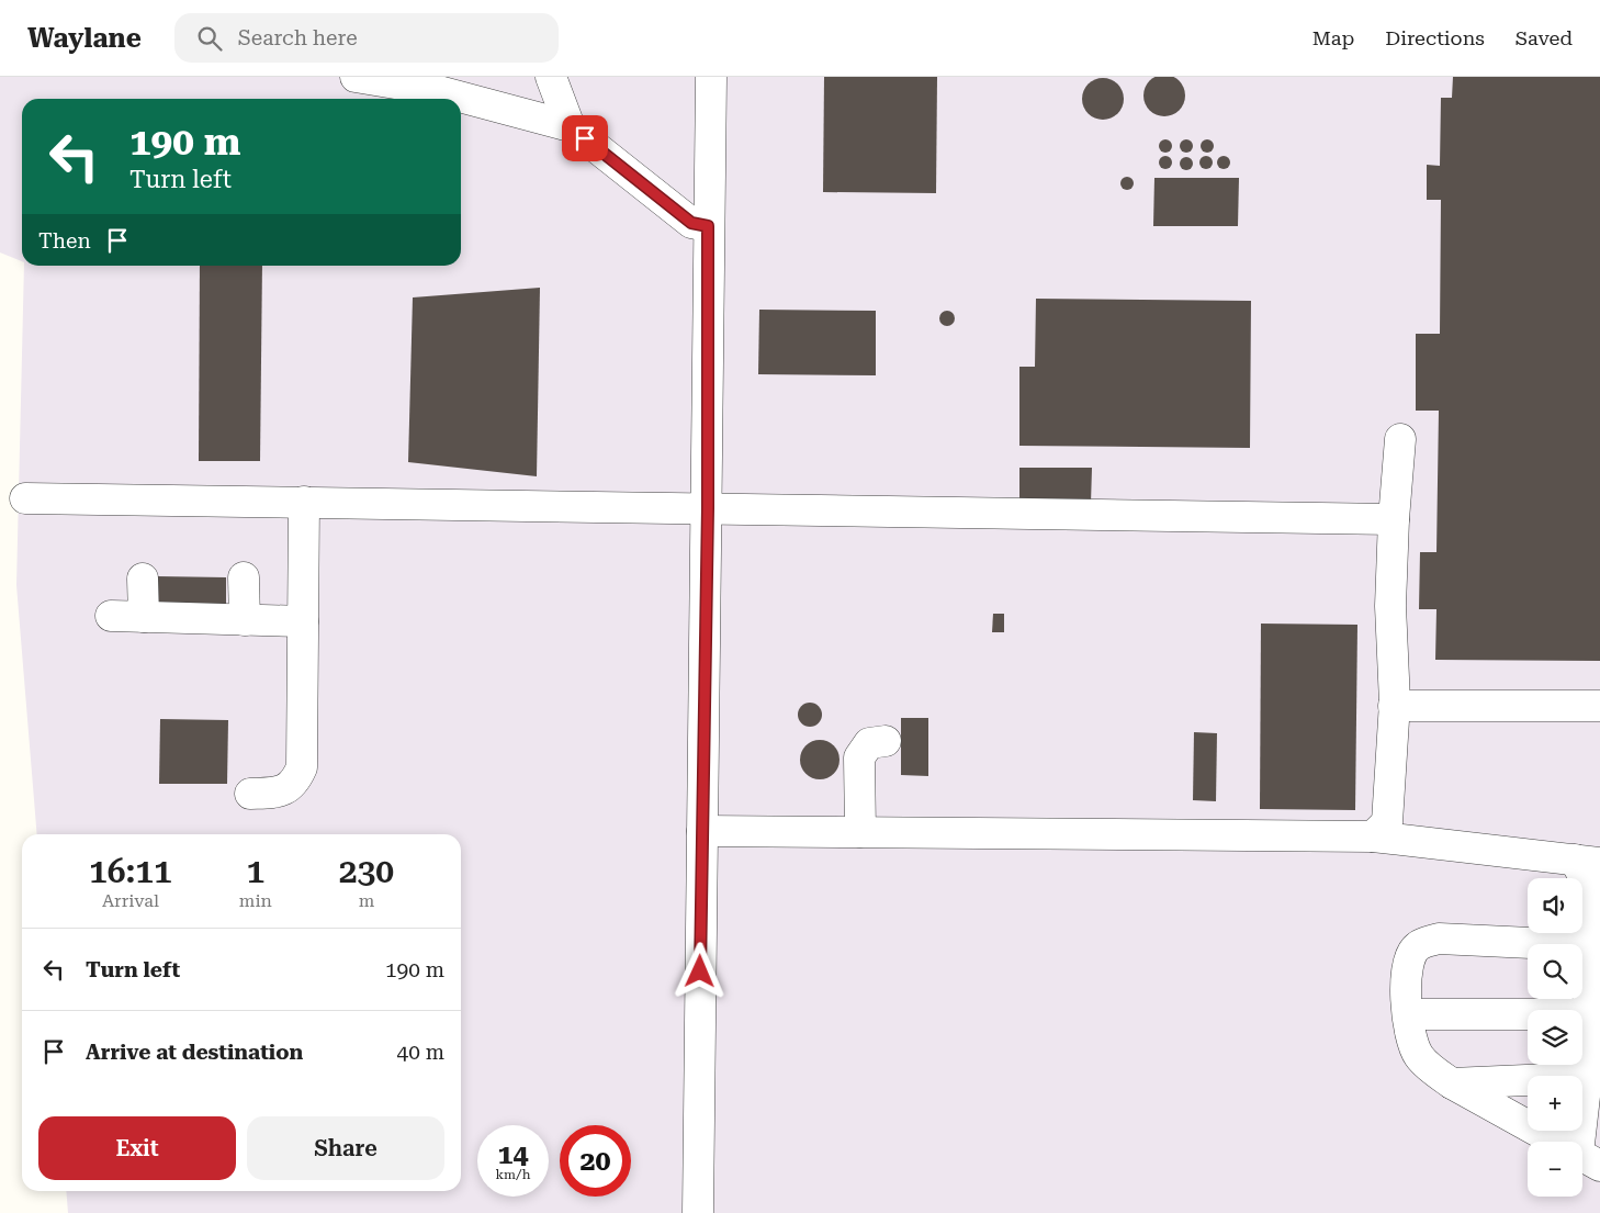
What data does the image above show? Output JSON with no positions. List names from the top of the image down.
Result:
{
  "page": {
    "header": "Waylane",
    "search": "Search here",
    "nav": ["Map", "Directions", "Saved"],
    "turn": ["190 m", "Turn left"],
    "then": "Then",
    "eta": [
      "16:11",
      "Arrival",
      "1",
      "min",
      "230",
      "m"
    ],
    "map_buttons": ["+", "−"],
    "list": [
      {
        "name": "Turn left",
        "value": "190 m"
      },
      {
        "name": "Arrive at destination",
        "value": "40 m"
      }
    ],
    "buttons": ["Exit", "Share"],
    "speed": "14 km/h",
    "limit": "20"
  }
}
